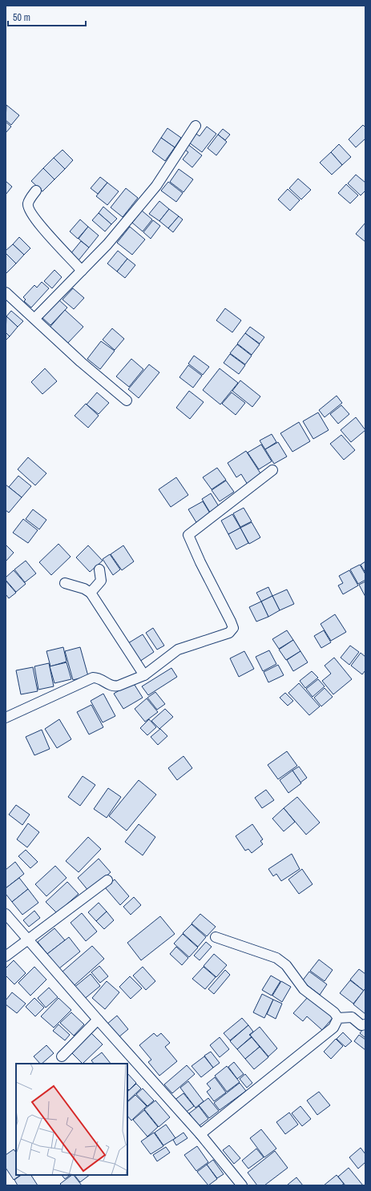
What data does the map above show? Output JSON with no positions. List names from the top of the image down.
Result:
{
  "scale_bar": "50 m"
}
